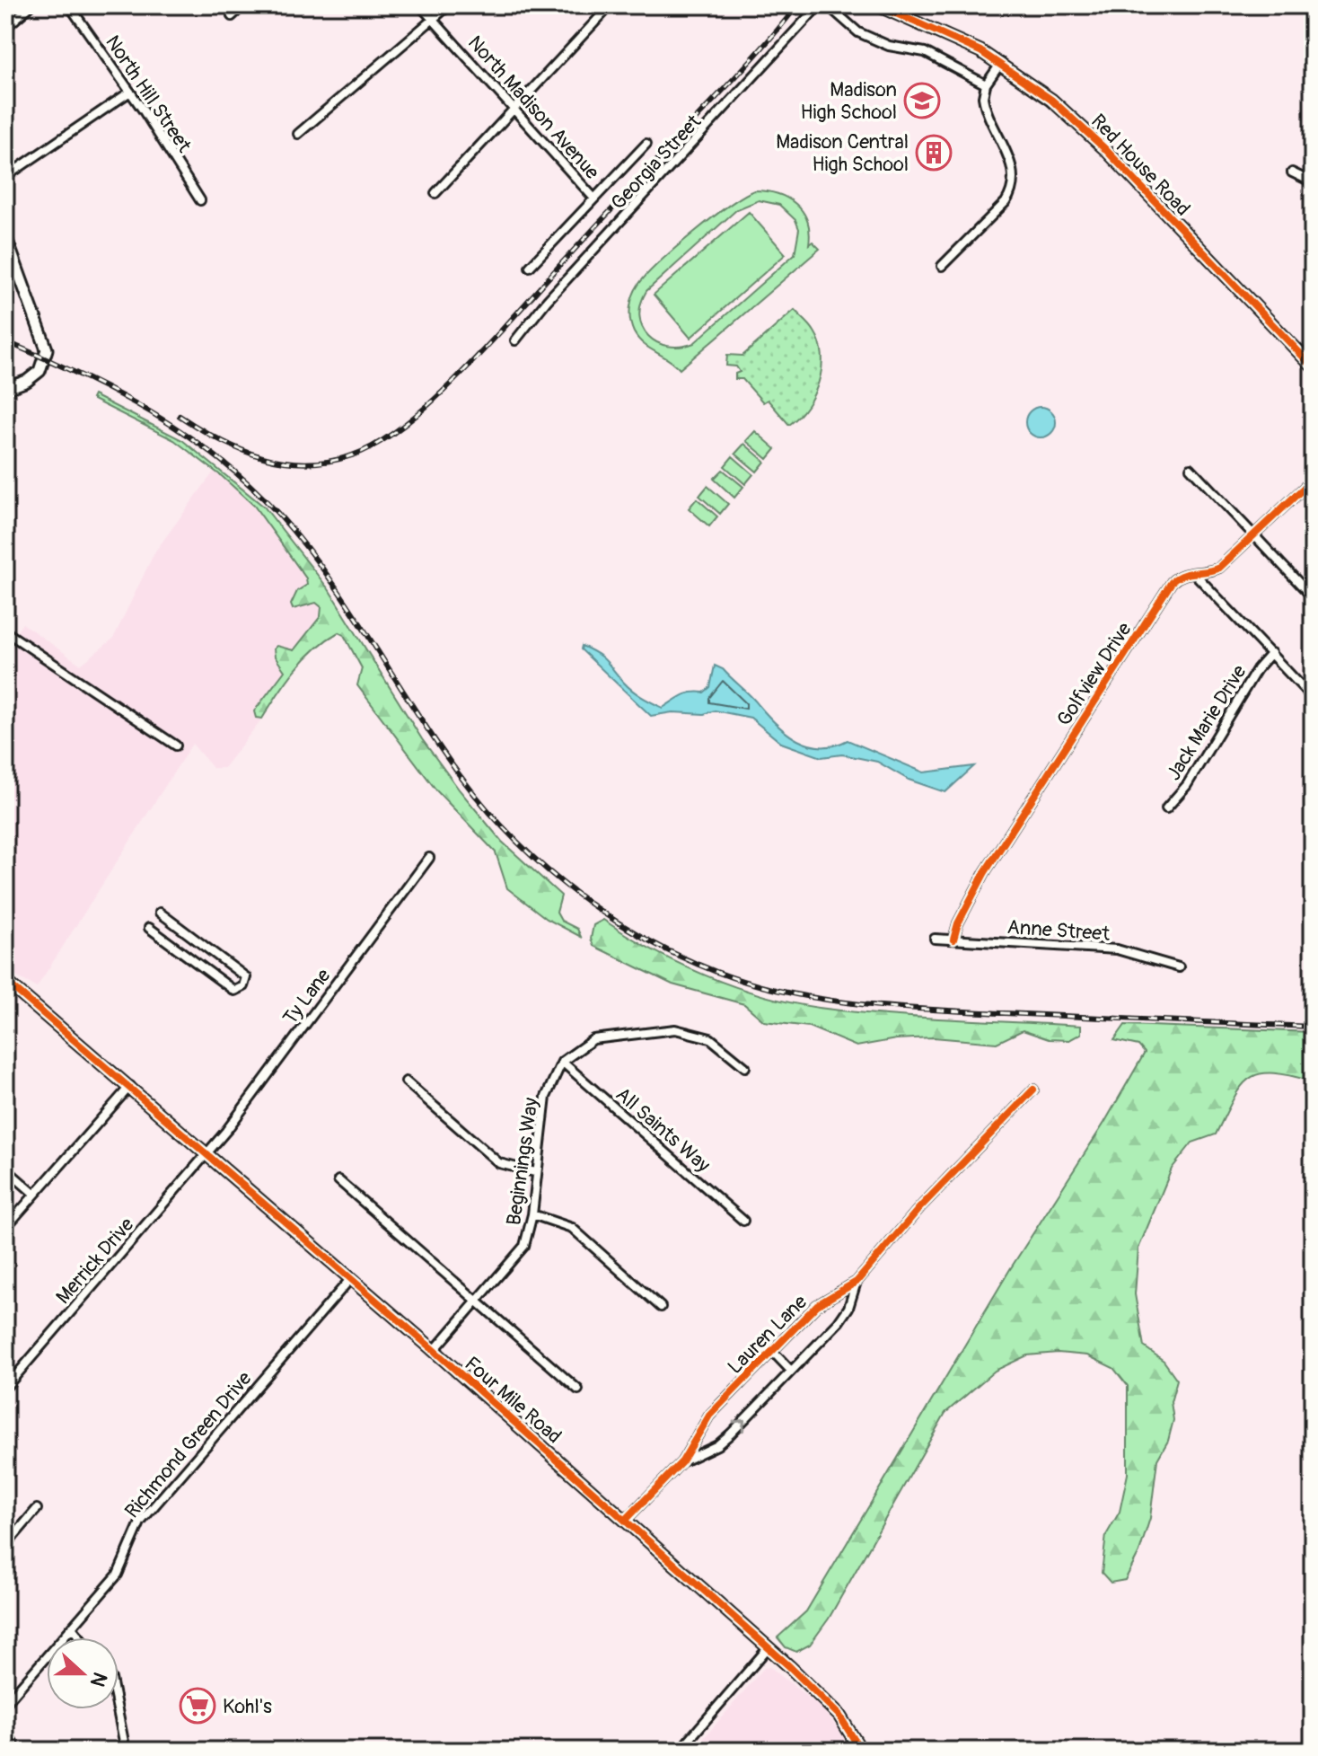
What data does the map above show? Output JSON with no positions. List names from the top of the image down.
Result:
{
  "streets": {
    "street": [
      "North Hill Street",
      "North Madison Avenue",
      "Georgia Street",
      "Red House Road",
      "Golfview Drive",
      "Jack Marie Drive",
      "Anne Street",
      "Ty Lane",
      "All Saints Way",
      "Beginnings Way",
      "Merrick Drive",
      "Lauren Lane",
      "Four Mile Road",
      "Richmond Green Drive"
    ]
  },
  "crossings": [
    ["Golfview Drive", "Anne Street"],
    ["Ty Lane", "Merrick Drive"],
    ["Ty Lane", "Four Mile Road"],
    ["All Saints Way", "Beginnings Way"],
    ["Beginnings Way", "Four Mile Road"],
    ["Merrick Drive", "Four Mile Road"],
    ["Lauren Lane", "Four Mile Road"],
    ["Four Mile Road", "Richmond Green Drive"]
  ],
  "places": {
    "school or university": ["Madison High School"],
    "building": ["Madison Central High School"],
    "supermarket": ["Kohl's"]
  },
  "north": "right"
}
